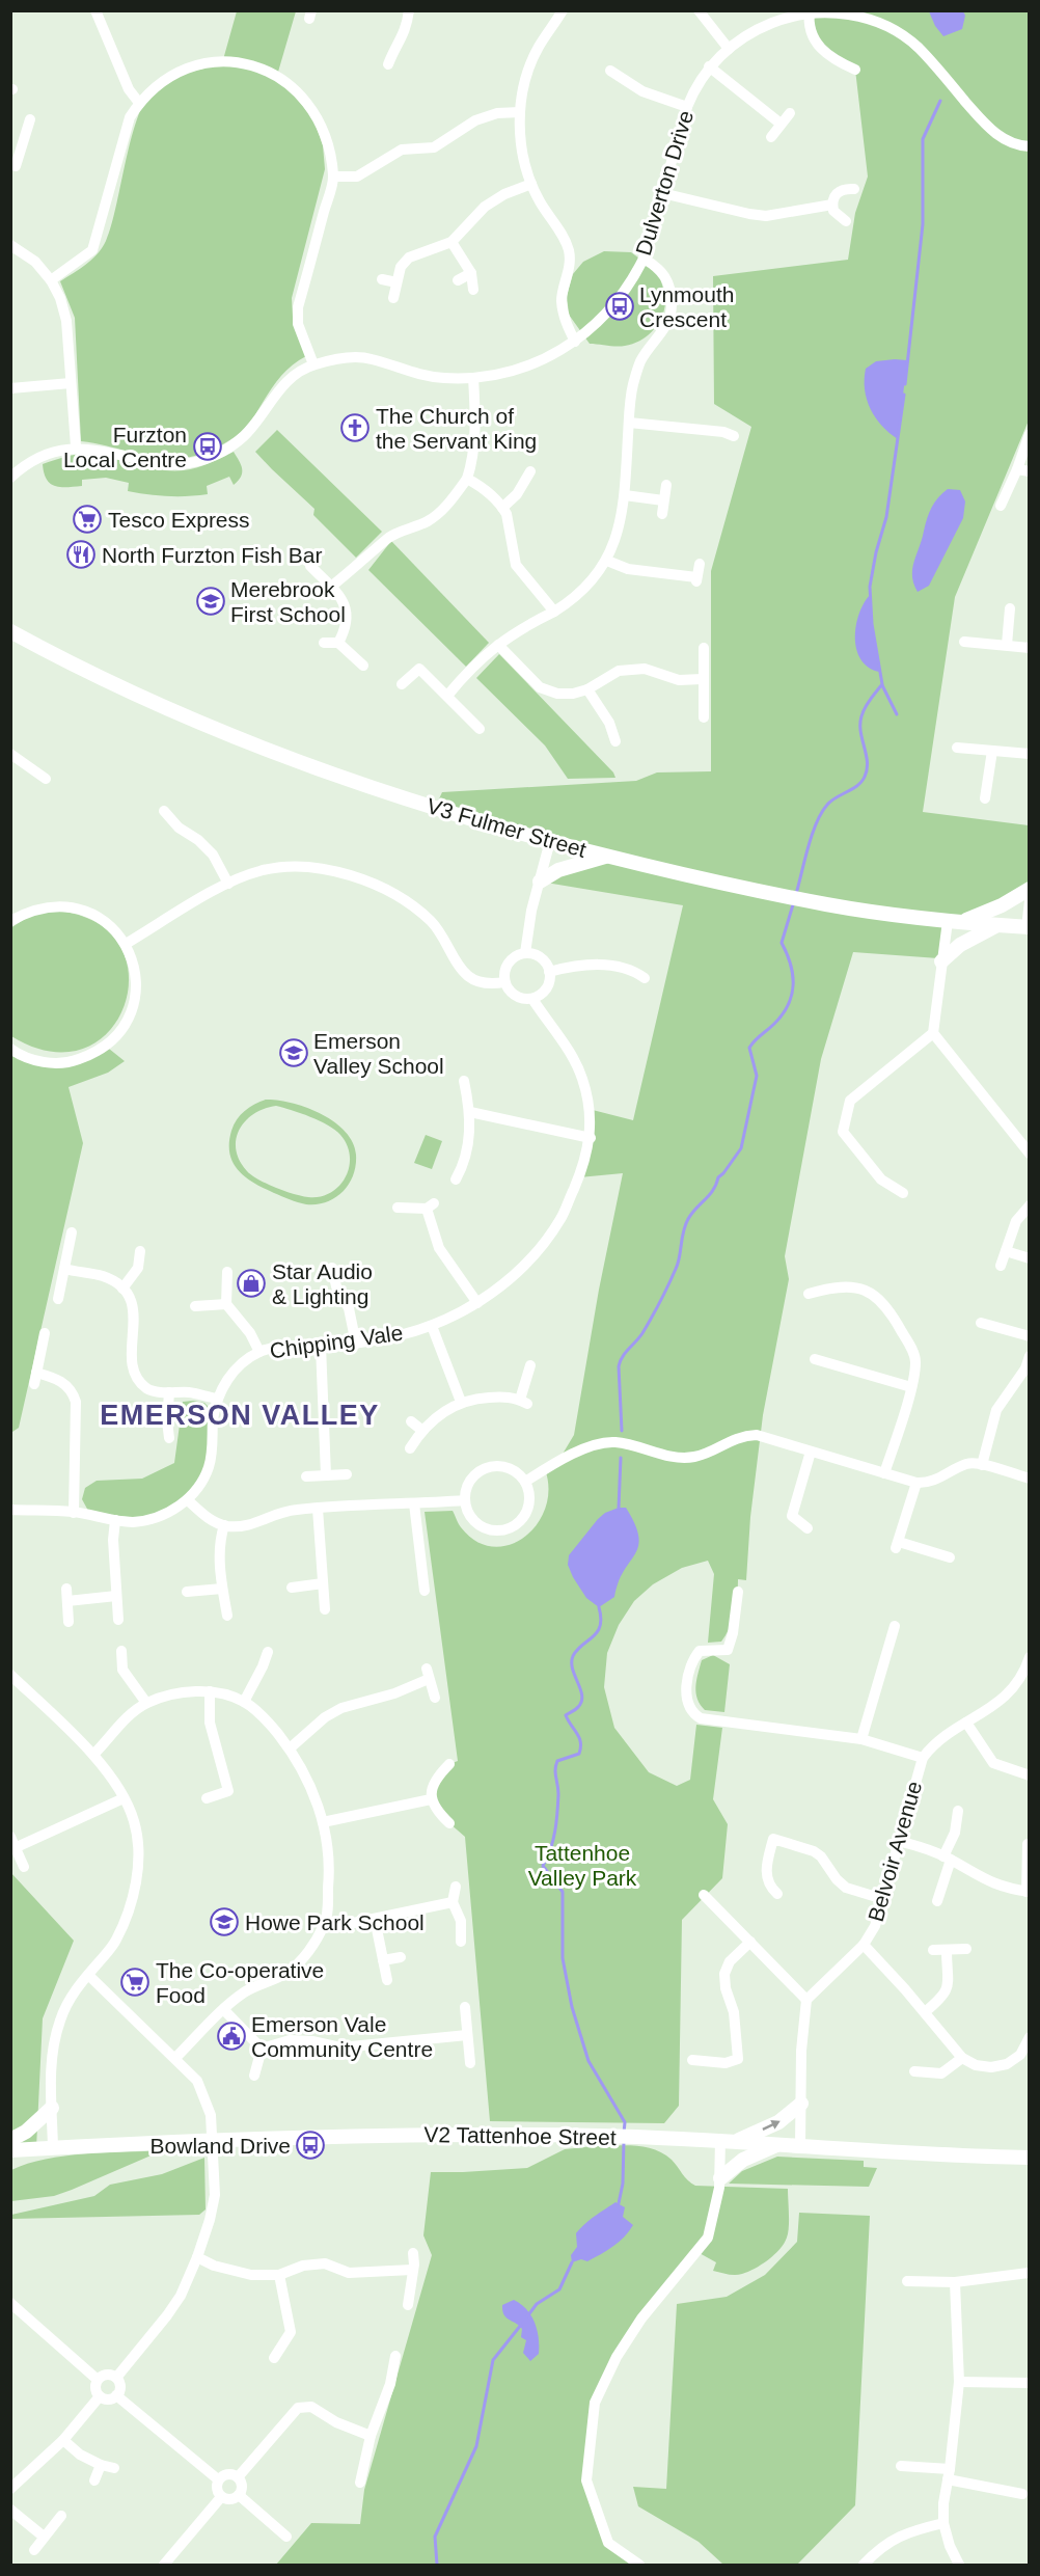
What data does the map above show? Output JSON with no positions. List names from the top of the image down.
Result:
{
  "streets": {
    "street": [
      "Dulverton Drive",
      "V3 Fulmer Street",
      "Chipping Vale",
      "Belvoir Avenue",
      "V2 Tattenhoe Street"
    ]
  },
  "districts": ["EMERSON VALLEY"],
  "parks": ["Tattenhoe Valley Park"],
  "places": {
    "bus stop": ["Lynmouth Crescent", "Furzton Local Centre", "Bowland Drive"],
    "church": ["The Church of the Servant King"],
    "supermarket": ["Tesco Express", "The Co-operative Food"],
    "restaurant": ["North Furzton Fish Bar"],
    "school or university": ["Merebrook First School", "Emerson Valley School", "Howe Park School"],
    "shop": ["Star Audio & Lighting"],
    "public building": ["Emerson Vale Community Centre"]
  }
}
